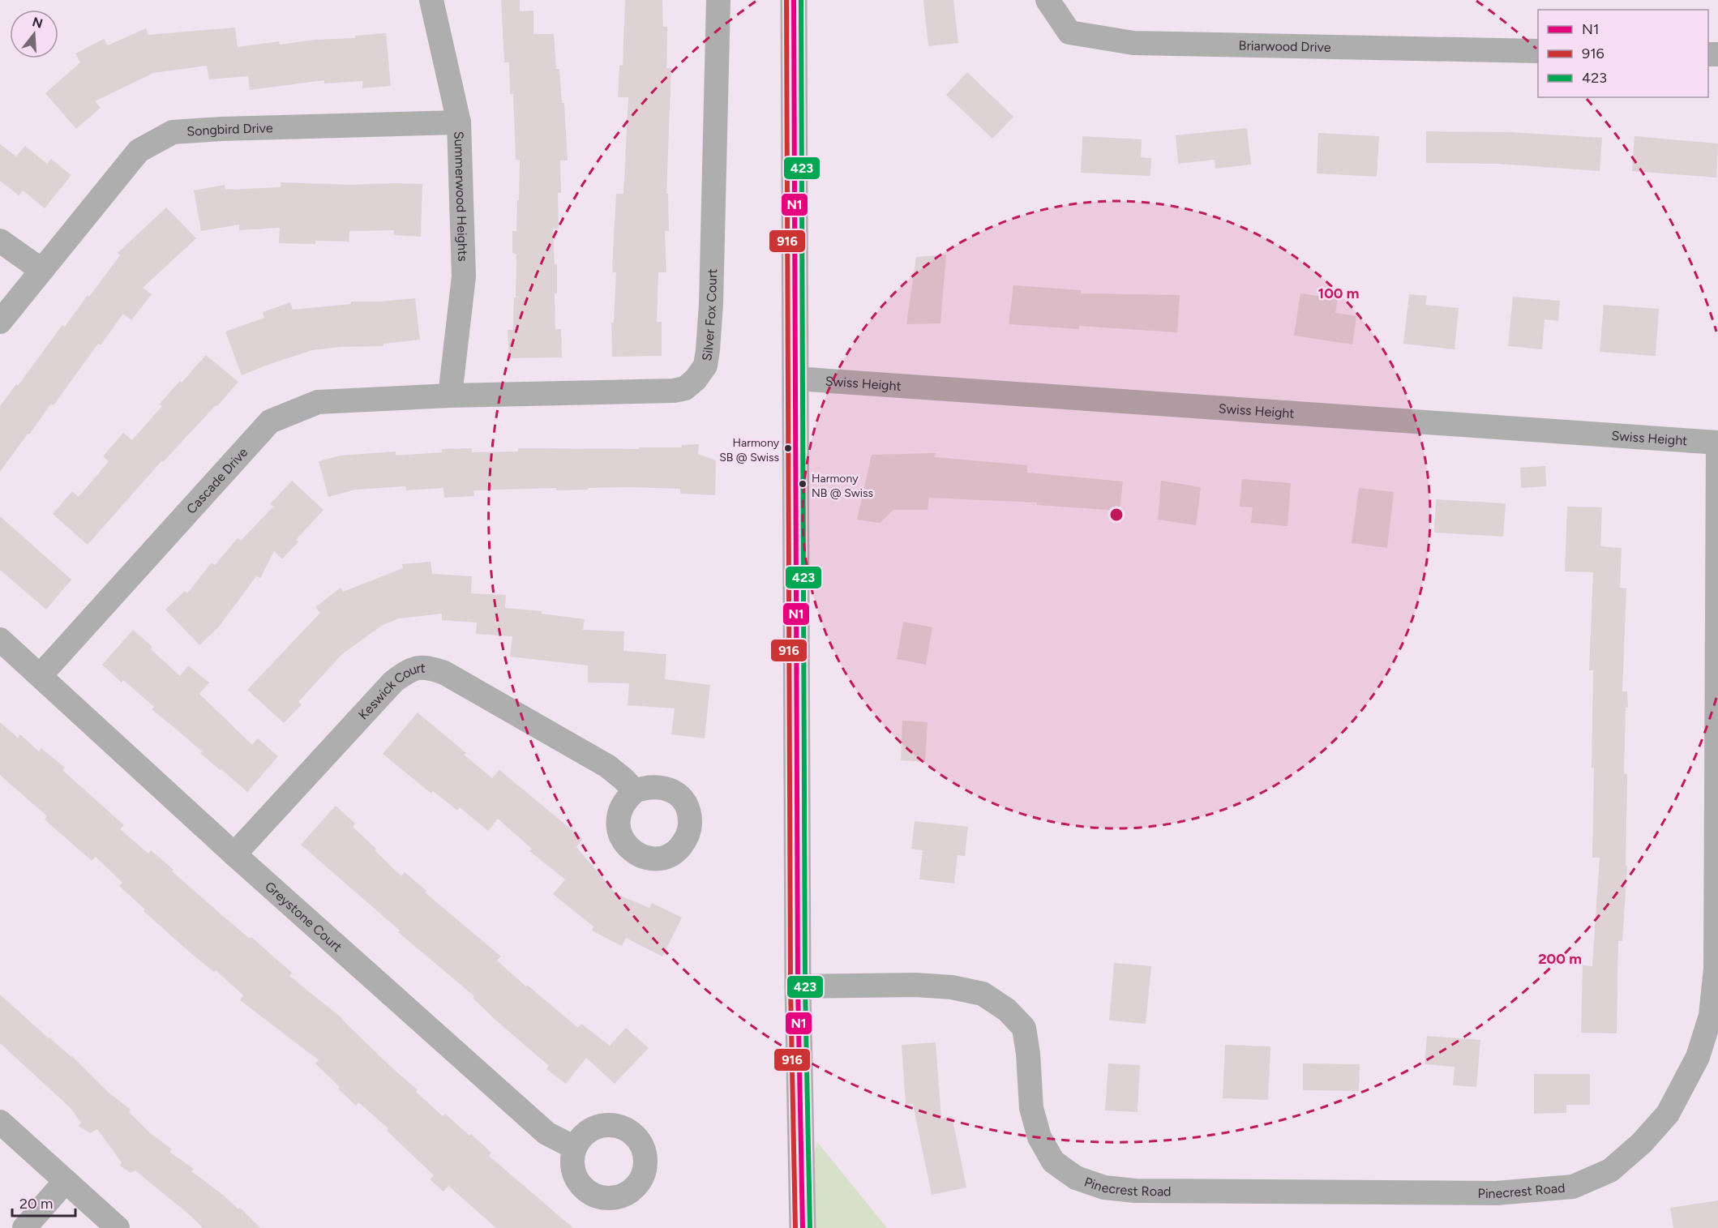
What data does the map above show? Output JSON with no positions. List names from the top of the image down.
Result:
{
  "streets": {
    "street": [
      "Briarwood Drive",
      "Songbird Drive",
      "Summerwood Heights",
      "Silver Fox Court",
      "Swiss Height",
      "Cascade Drive",
      "Keswick Court",
      "Greystone Court",
      "Pinecrest Road"
    ]
  },
  "crossings": [
    ["Songbird Drive", "Summerwood Heights"],
    ["Summerwood Heights", "Silver Fox Court"],
    ["Summerwood Heights", "Cascade Drive"],
    ["Silver Fox Court", "Cascade Drive"],
    ["Swiss Height", "Pinecrest Road"],
    ["Cascade Drive", "Greystone Court"],
    ["Keswick Court", "Greystone Court"]
  ],
  "places": ["Harmony SB @ Swiss", "Harmony NB @ Swiss"],
  "lines": ["transit line N1", "transit line 916", "transit line 423"],
  "legend": ["N1", "916", "423"],
  "scale_bar": "20 m",
  "north": "top",
  "rings": ["100 m", "200 m"]
}
